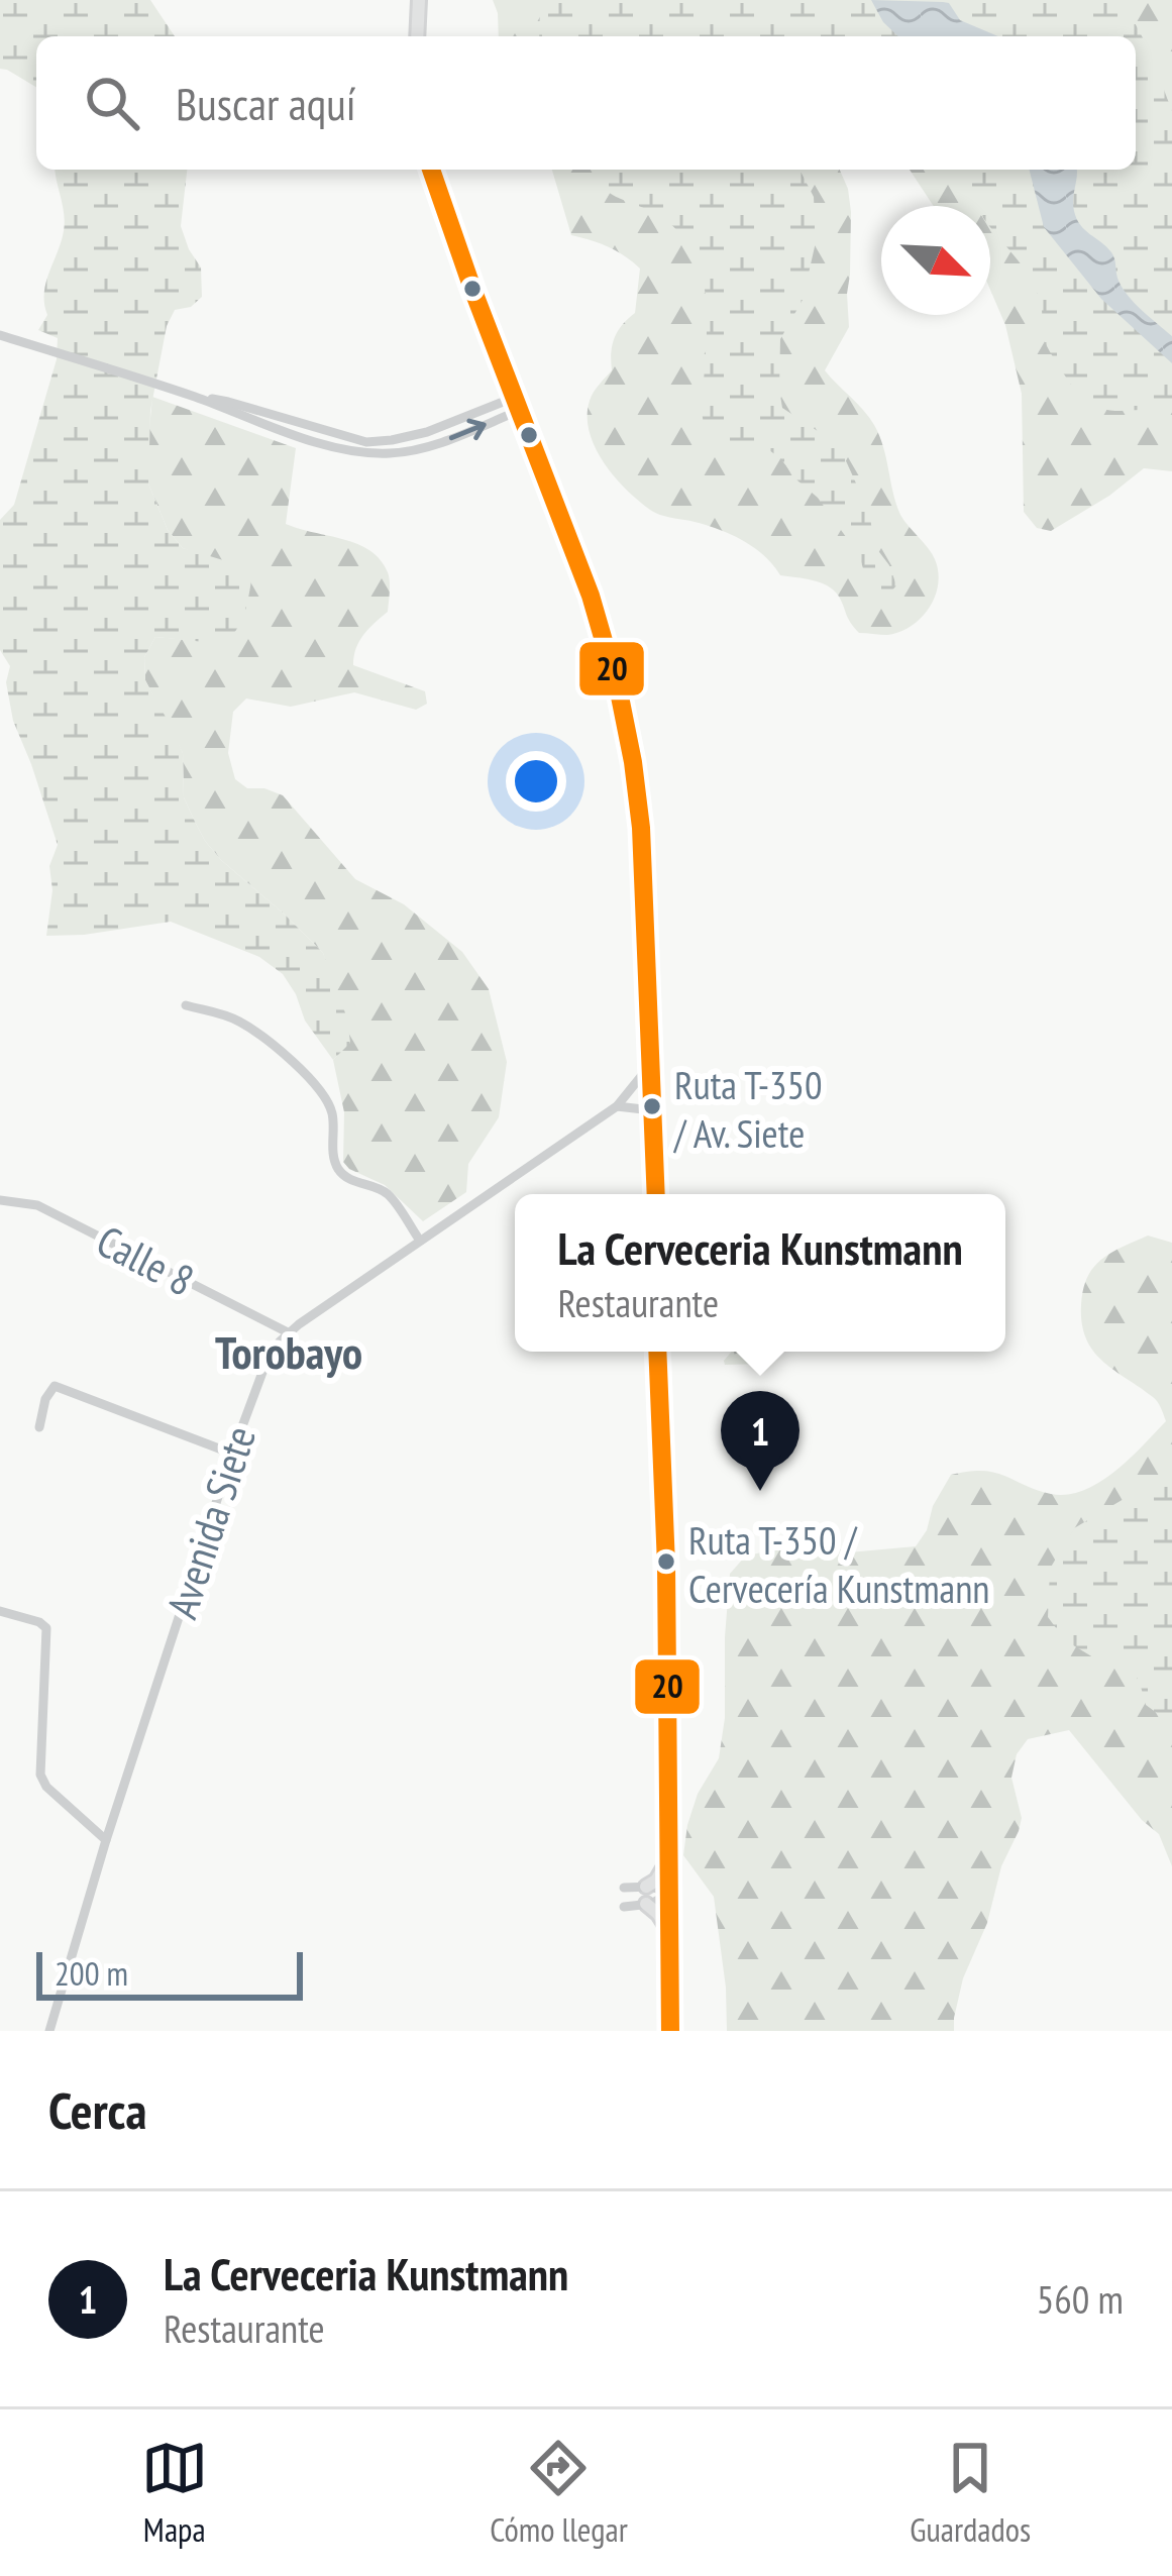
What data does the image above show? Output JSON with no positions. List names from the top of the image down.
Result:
{
  "streets": {
    "street": ["Calle 8", "Avenida Siete"]
  },
  "crossings": [
    ["Calle 8", "Avenida Siete"]
  ],
  "districts": ["Torobayo"],
  "places": ["Ruta T-350 / Av. Siete", "Ruta T-350 / Cervecería Kunstmann"],
  "lines": ["transit line 20"],
  "scale_bar": "200 m",
  "north": "bottom right",
  "page": {
    "search": "Buscar aquí",
    "popup": ["La Cerveceria Kunstmann", "Restaurante"],
    "pins": "1",
    "scale": "200 m",
    "heading": "Cerca",
    "list": [
      {
        "mark": "1",
        "name": "La Cerveceria Kunstmann",
        "note": "Restaurante",
        "value": "560 m"
      }
    ],
    "nav": ["Mapa", "Cómo llegar", "Guardados"]
  }
}
